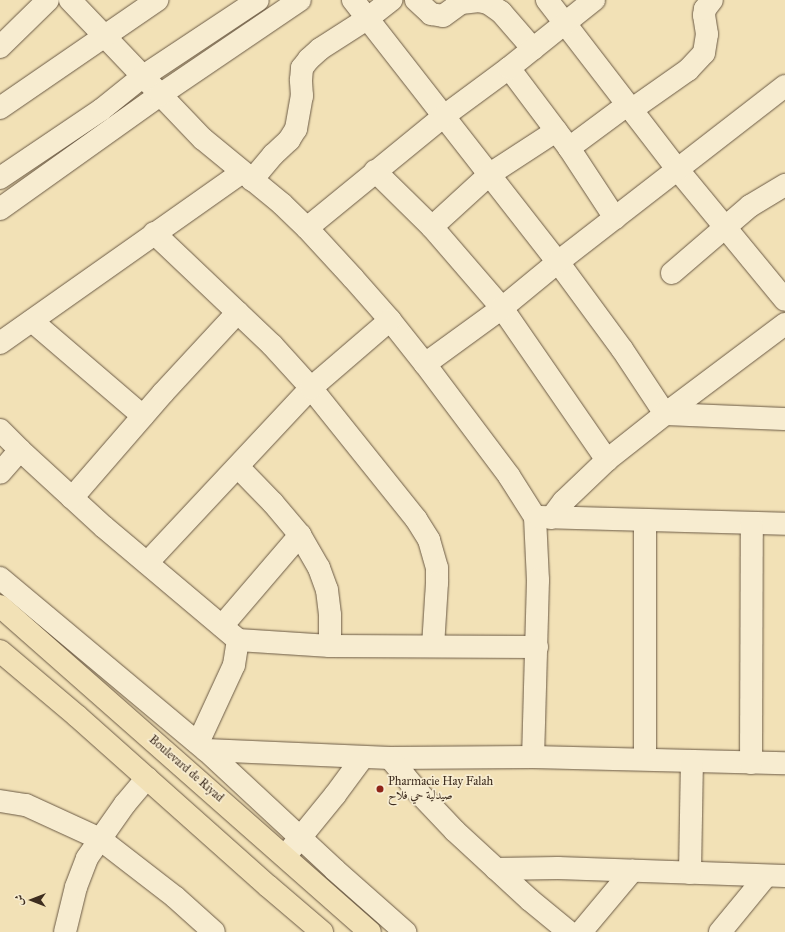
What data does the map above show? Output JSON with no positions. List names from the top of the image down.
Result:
{
  "streets": {
    "main road": ["Boulevard de Riyad"]
  },
  "places": ["Pharmacie Hay Falah صيدلية حي فلاح"],
  "north": "left"
}
